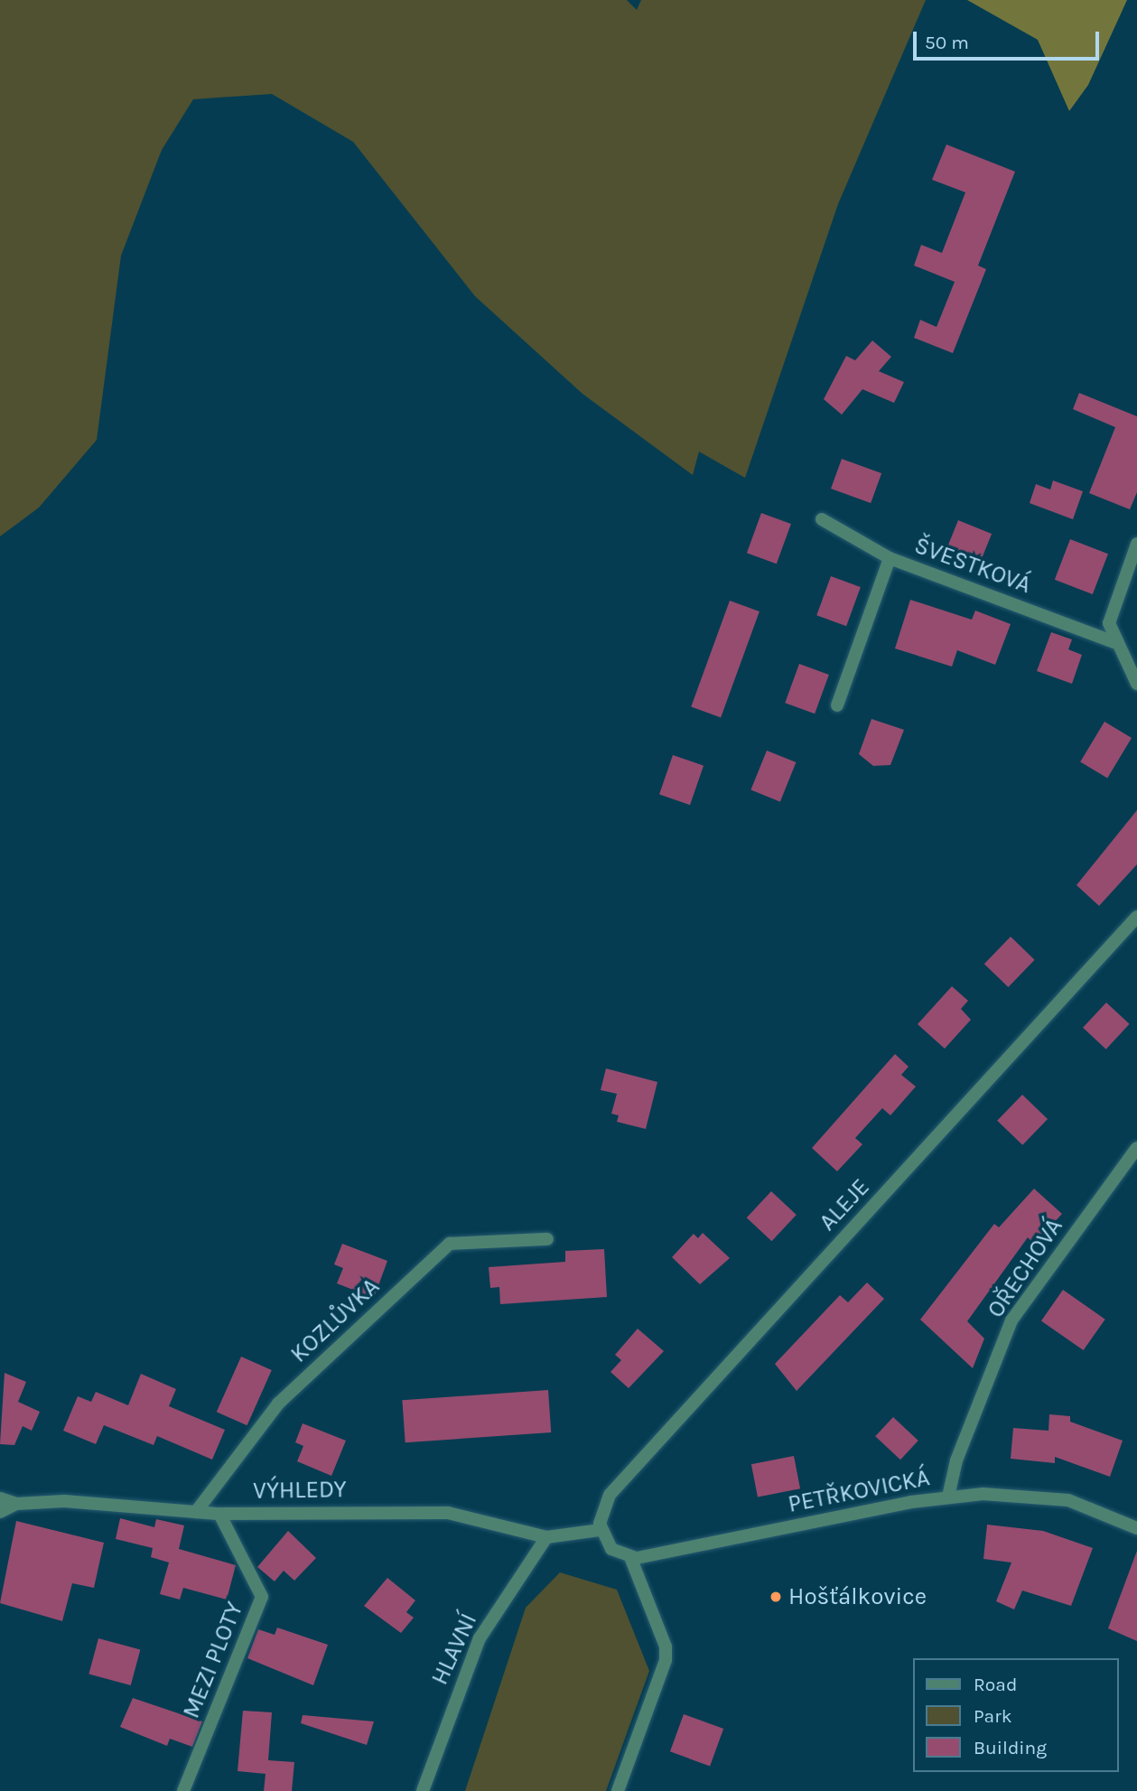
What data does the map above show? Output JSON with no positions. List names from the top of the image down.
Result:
{
  "streets": {
    "street": [
      "ŠVESTKOVÁ",
      "ALEJE",
      "OŘECHOVÁ",
      "KOZLŮVKA",
      "VÝHLEDY",
      "PETŘKOVICKÁ",
      "HLAVNÍ",
      "MEZI PLOTY"
    ]
  },
  "crossings": [
    ["ALEJE", "VÝHLEDY"],
    ["OŘECHOVÁ", "PETŘKOVICKÁ"],
    ["KOZLŮVKA", "VÝHLEDY"],
    ["VÝHLEDY", "HLAVNÍ"],
    ["VÝHLEDY", "MEZI PLOTY"]
  ],
  "places": ["Hošťálkovice"],
  "legend": ["Road", "Park", "Building"],
  "scale_bar": "50 m"
}
